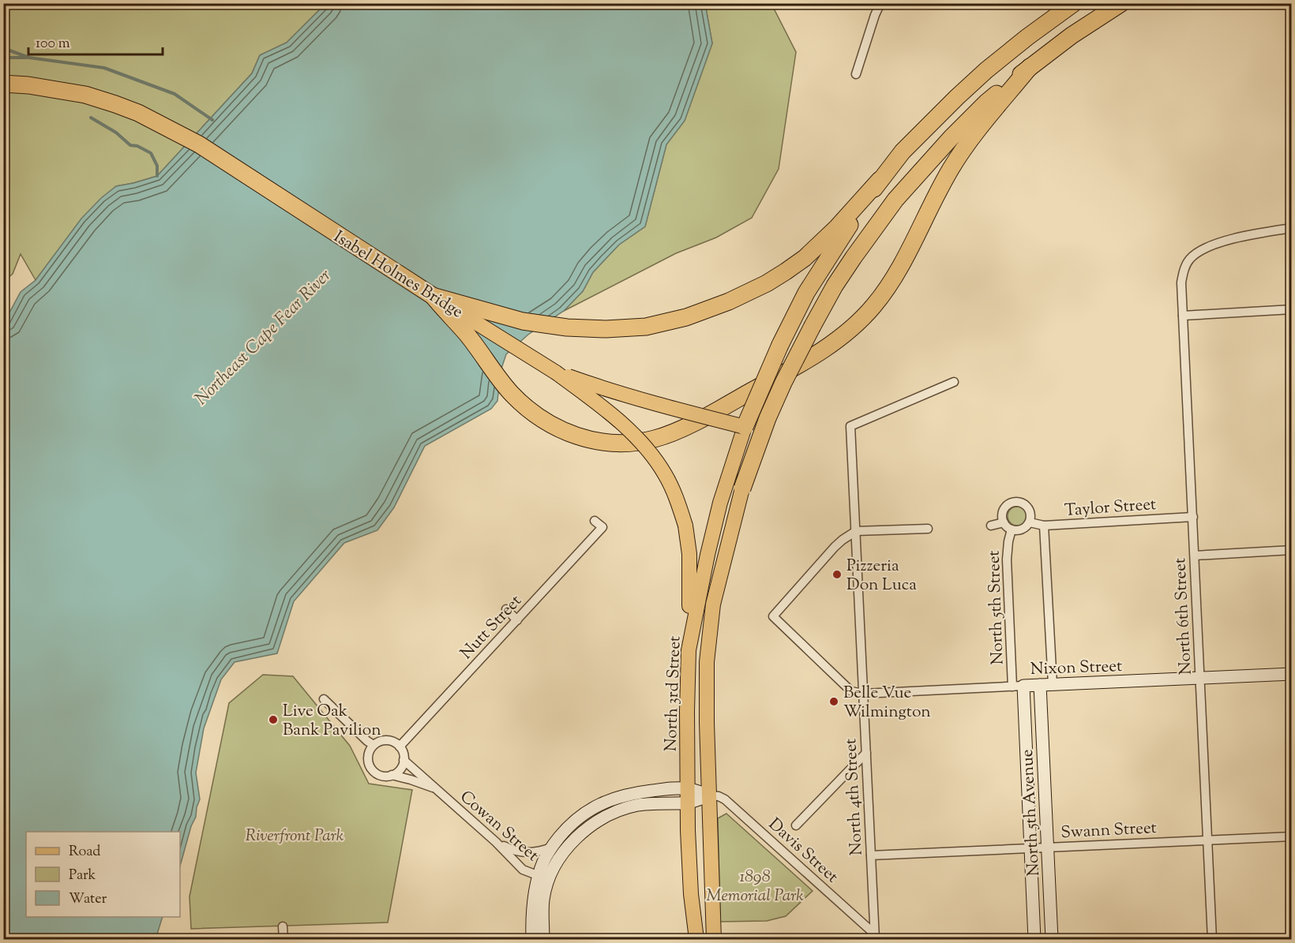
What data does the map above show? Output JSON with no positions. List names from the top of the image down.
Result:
{
  "streets": {
    "highway": ["Isabel Holmes Bridge"],
    "main road": ["North 3rd Street"],
    "street": [
      "Taylor Street",
      "North 5th Street",
      "North 6th Street",
      "Nutt Street",
      "Nixon Street",
      "North 4th Street",
      "North 5th Avenue",
      "Cowan Street",
      "Swann Street",
      "Davis Street"
    ]
  },
  "crossings": [
    ["Isabel Holmes Bridge", "North 3rd Street"],
    ["Taylor Street", "North 5th Street"],
    ["Taylor Street", "North 6th Street"],
    ["North 5th Street", "Nixon Street"],
    ["North 5th Street", "North 5th Avenue"],
    ["North 6th Street", "Nixon Street"],
    ["North 6th Street", "Swann Street"],
    ["Nutt Street", "Cowan Street"],
    ["Nixon Street", "North 4th Street"],
    ["Nixon Street", "North 5th Avenue"],
    ["North 3rd Street", "Davis Street"],
    ["North 4th Street", "Swann Street"],
    ["North 4th Street", "Davis Street"],
    ["North 5th Avenue", "Swann Street"]
  ],
  "water": ["Northeast Cape Fear River"],
  "parks": ["Riverfront Park", "1898 Memorial Park"],
  "places": ["Pizzeria Don Luca", "Belle Vue Wilmington", "Live Oak Bank Pavilion"],
  "legend": ["Road", "Park", "Water"],
  "scale_bar": "100 m"
}
